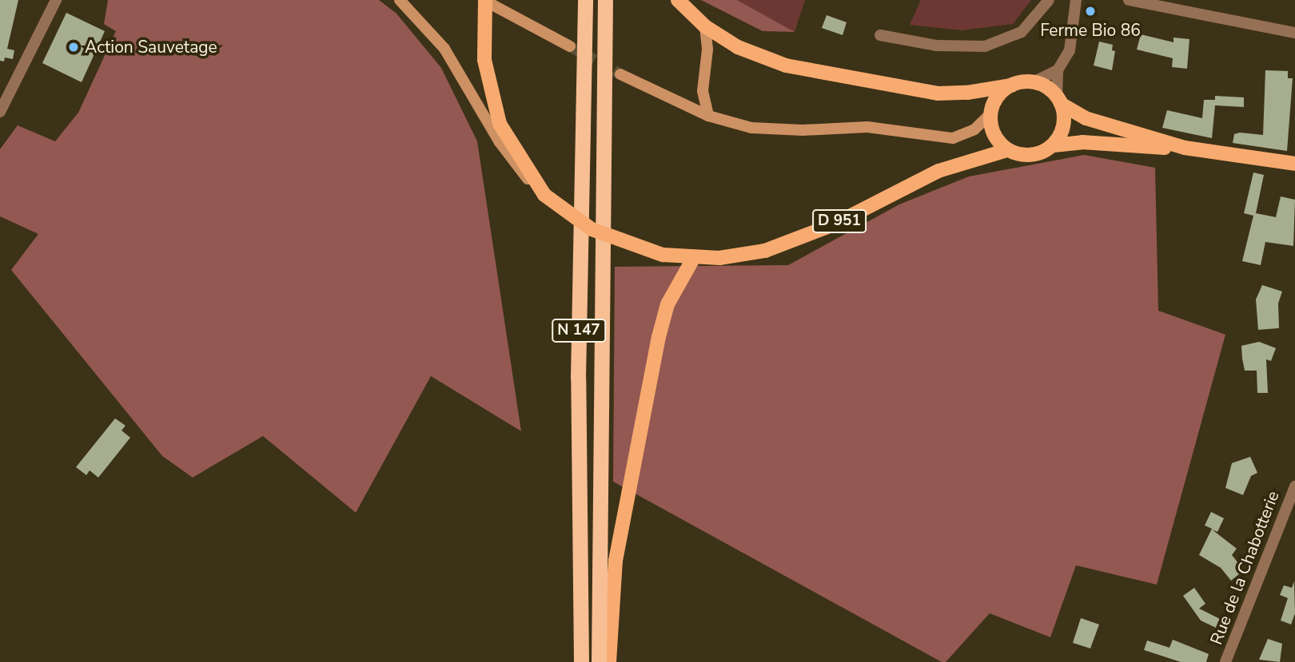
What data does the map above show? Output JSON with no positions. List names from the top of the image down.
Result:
{
  "streets": {
    "highway": ["N 147"],
    "main road": ["D 951"],
    "street": ["Rue de la Chabotterie"]
  },
  "places": ["Ferme Bio 86", "Action Sauvetage"]
}
